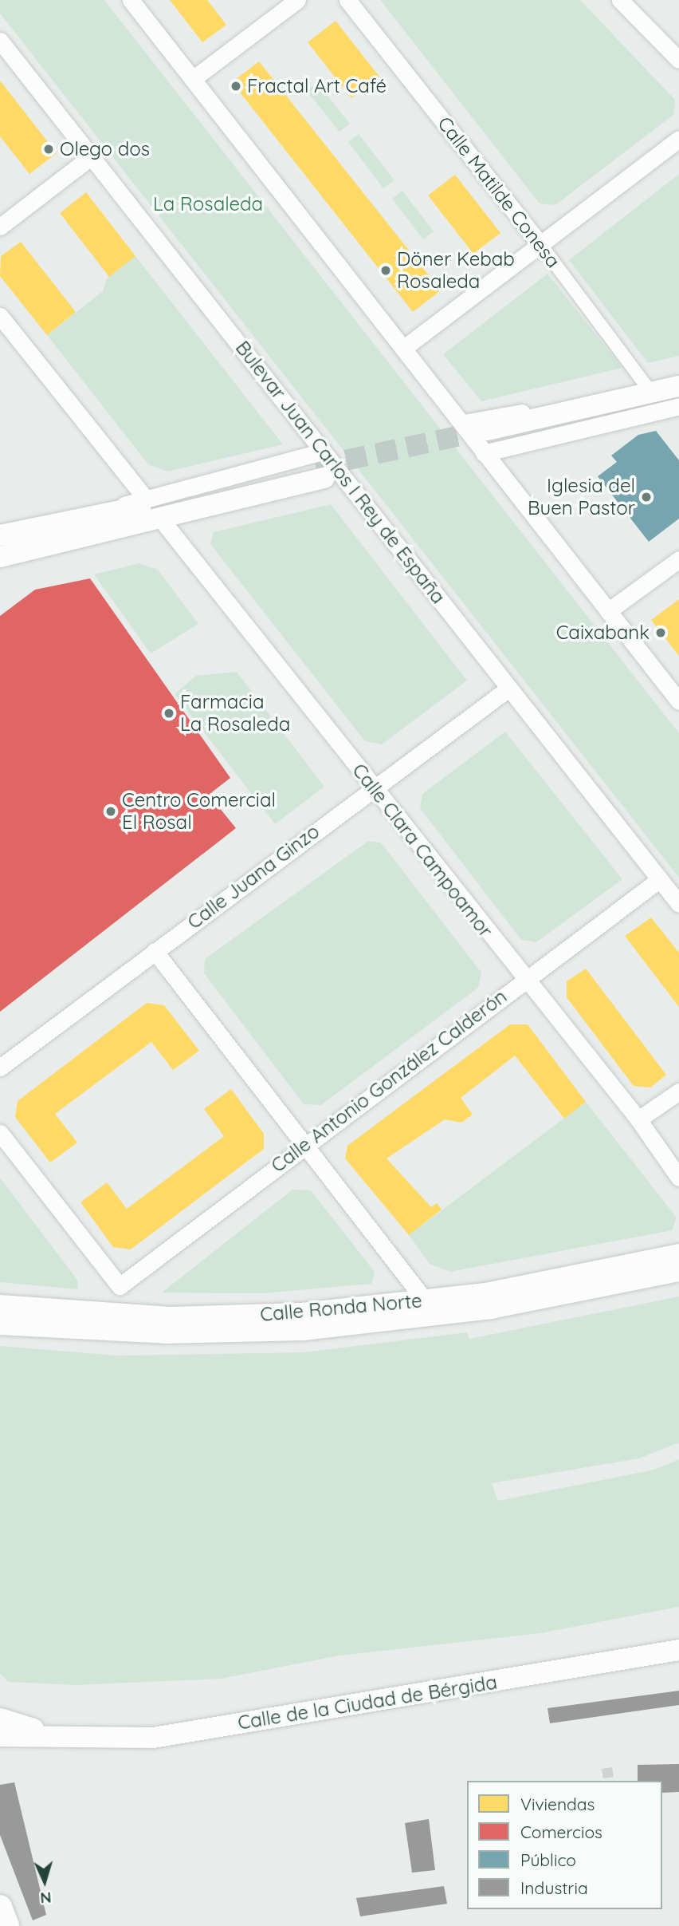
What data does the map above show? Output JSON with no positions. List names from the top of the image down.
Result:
{
  "streets": {
    "street": [
      "Calle Matilde Conesa",
      "Bulevar Juan Carlos I Rey de España",
      "Calle Clara Campoamor",
      "Calle Juana Ginzo",
      "Calle Antonio González Calderón",
      "Calle Ronda Norte",
      "Calle de la Ciudad de Bérgida"
    ]
  },
  "crossings": [
    ["Bulevar Juan Carlos I Rey de España", "Calle Juana Ginzo"],
    ["Bulevar Juan Carlos I Rey de España", "Calle Antonio González Calderón"],
    ["Calle Clara Campoamor", "Calle Juana Ginzo"],
    ["Calle Clara Campoamor", "Calle Antonio González Calderón"]
  ],
  "parks": ["La Rosaleda"],
  "places": [
    "Fractal Art Café",
    "Olego dos",
    "Döner Kebab Rosaleda",
    "Iglesia del Buen Pastor",
    "Caixabank",
    "Farmacia La Rosaleda",
    "Centro Comercial El Rosal"
  ],
  "legend": [
    "Viviendas",
    "Comercios",
    "Público",
    "Industria"
  ],
  "north": "bottom"
}
